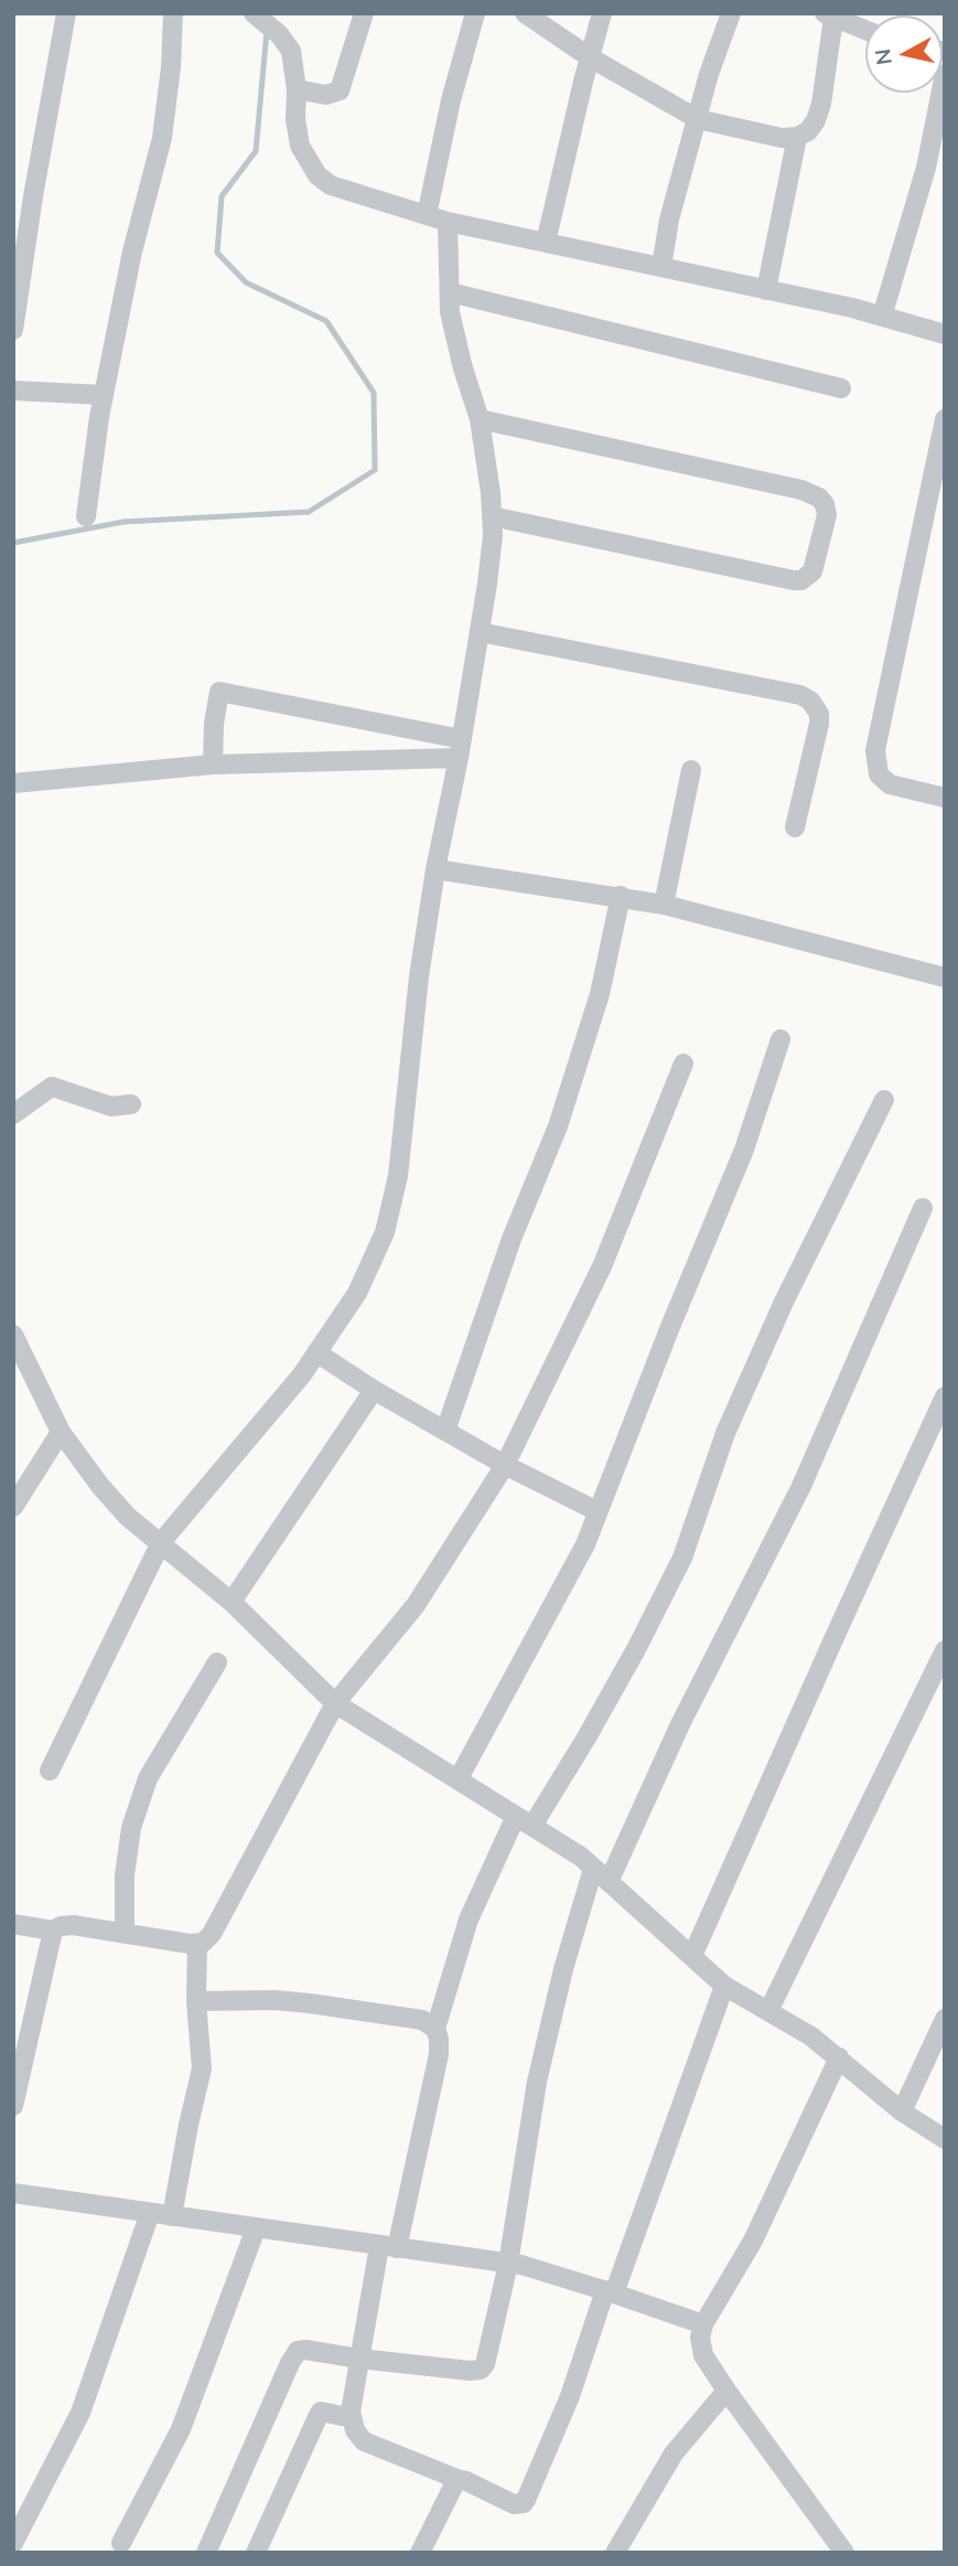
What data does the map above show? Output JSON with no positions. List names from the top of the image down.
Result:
{
  "north": "left"
}
